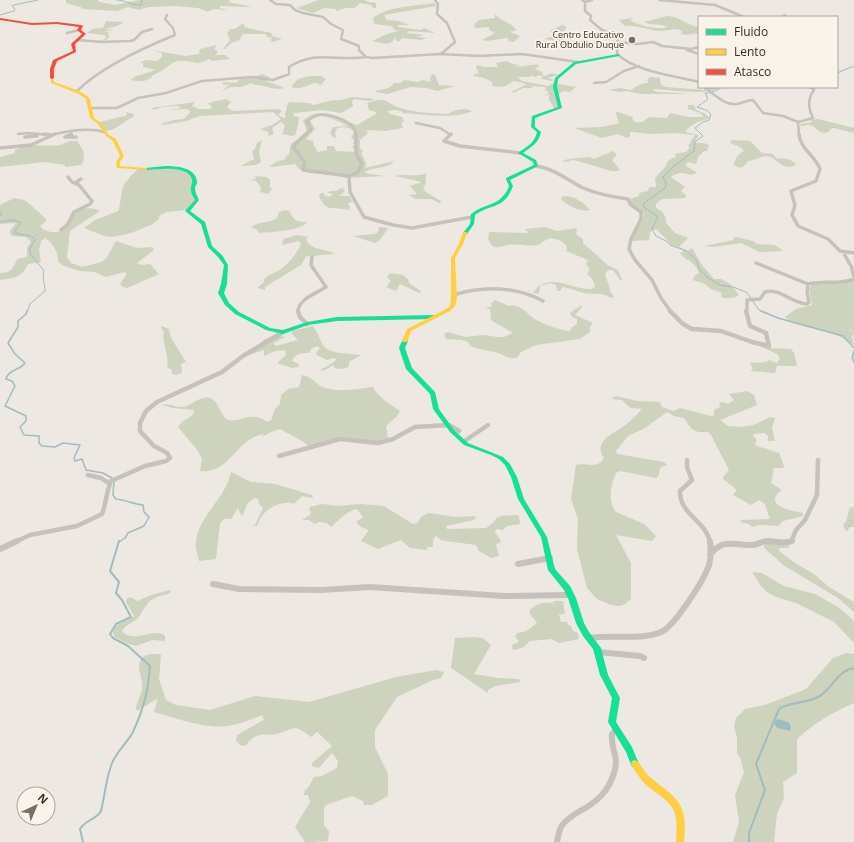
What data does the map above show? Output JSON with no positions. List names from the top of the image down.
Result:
{
  "places": ["Centro Educativo Rural Obdulio Duque"],
  "legend": ["Fluido", "Lento", "Atasco"],
  "north": "top right"
}
